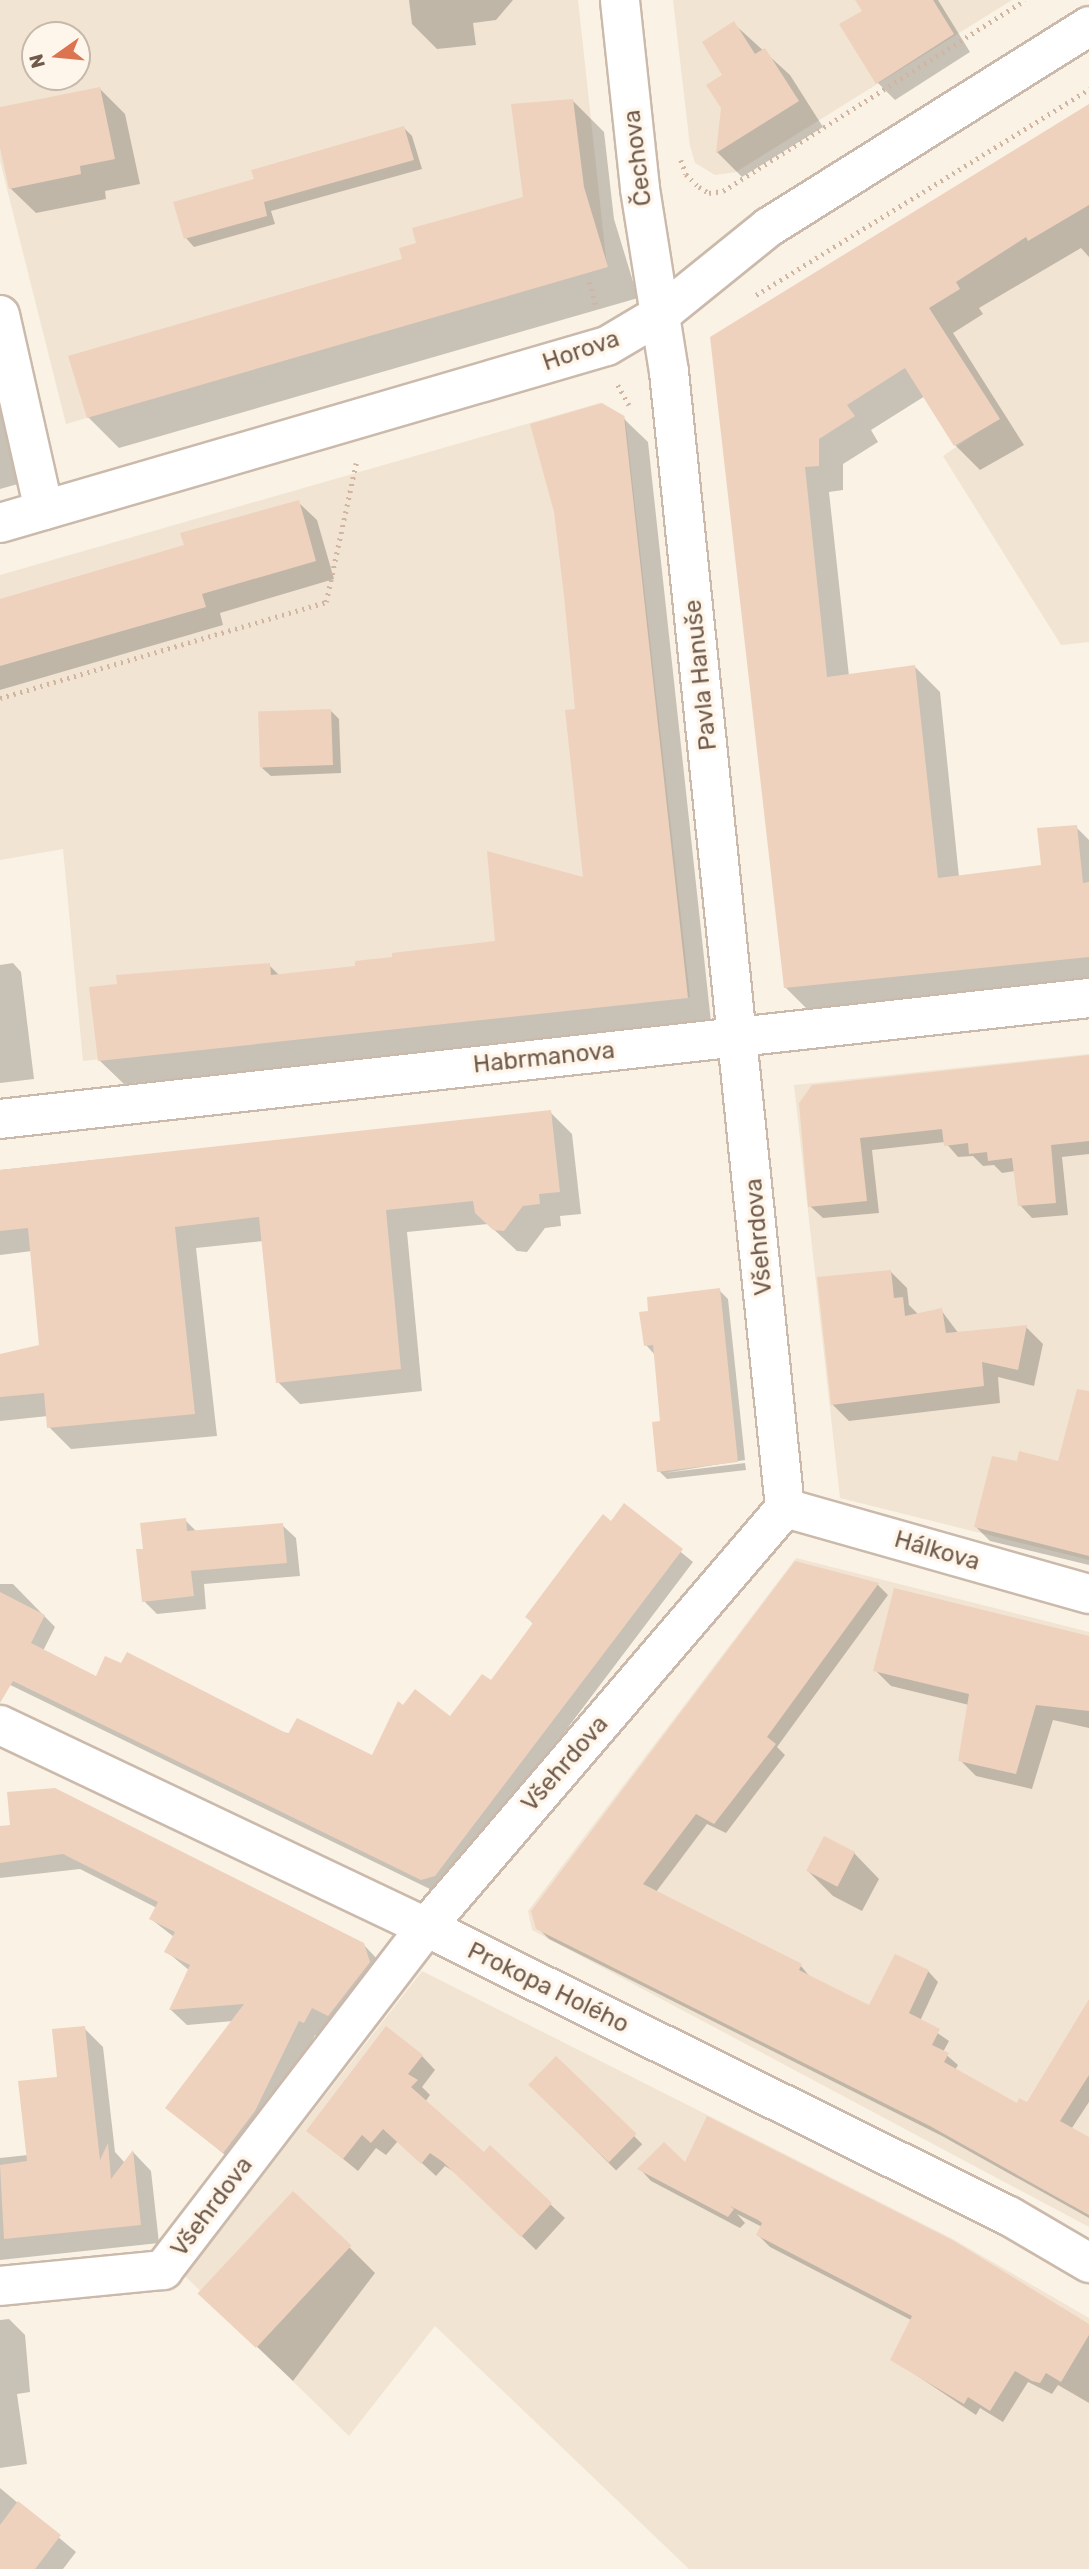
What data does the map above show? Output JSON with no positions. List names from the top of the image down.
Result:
{
  "streets": {
    "street": [
      "Čechova",
      "Horova",
      "Pavla Hanuše",
      "Habrmanova",
      "Všehrdova",
      "Hálkova",
      "Prokopa Holého"
    ]
  },
  "crossings": [
    ["Čechova", "Horova"],
    ["Čechova", "Pavla Hanuše"],
    ["Horova", "Pavla Hanuše"],
    ["Pavla Hanuše", "Habrmanova"],
    ["Pavla Hanuše", "Všehrdova"],
    ["Habrmanova", "Všehrdova"],
    ["Všehrdova", "Hálkova"],
    ["Všehrdova", "Prokopa Holého"]
  ],
  "north": "left"
}
